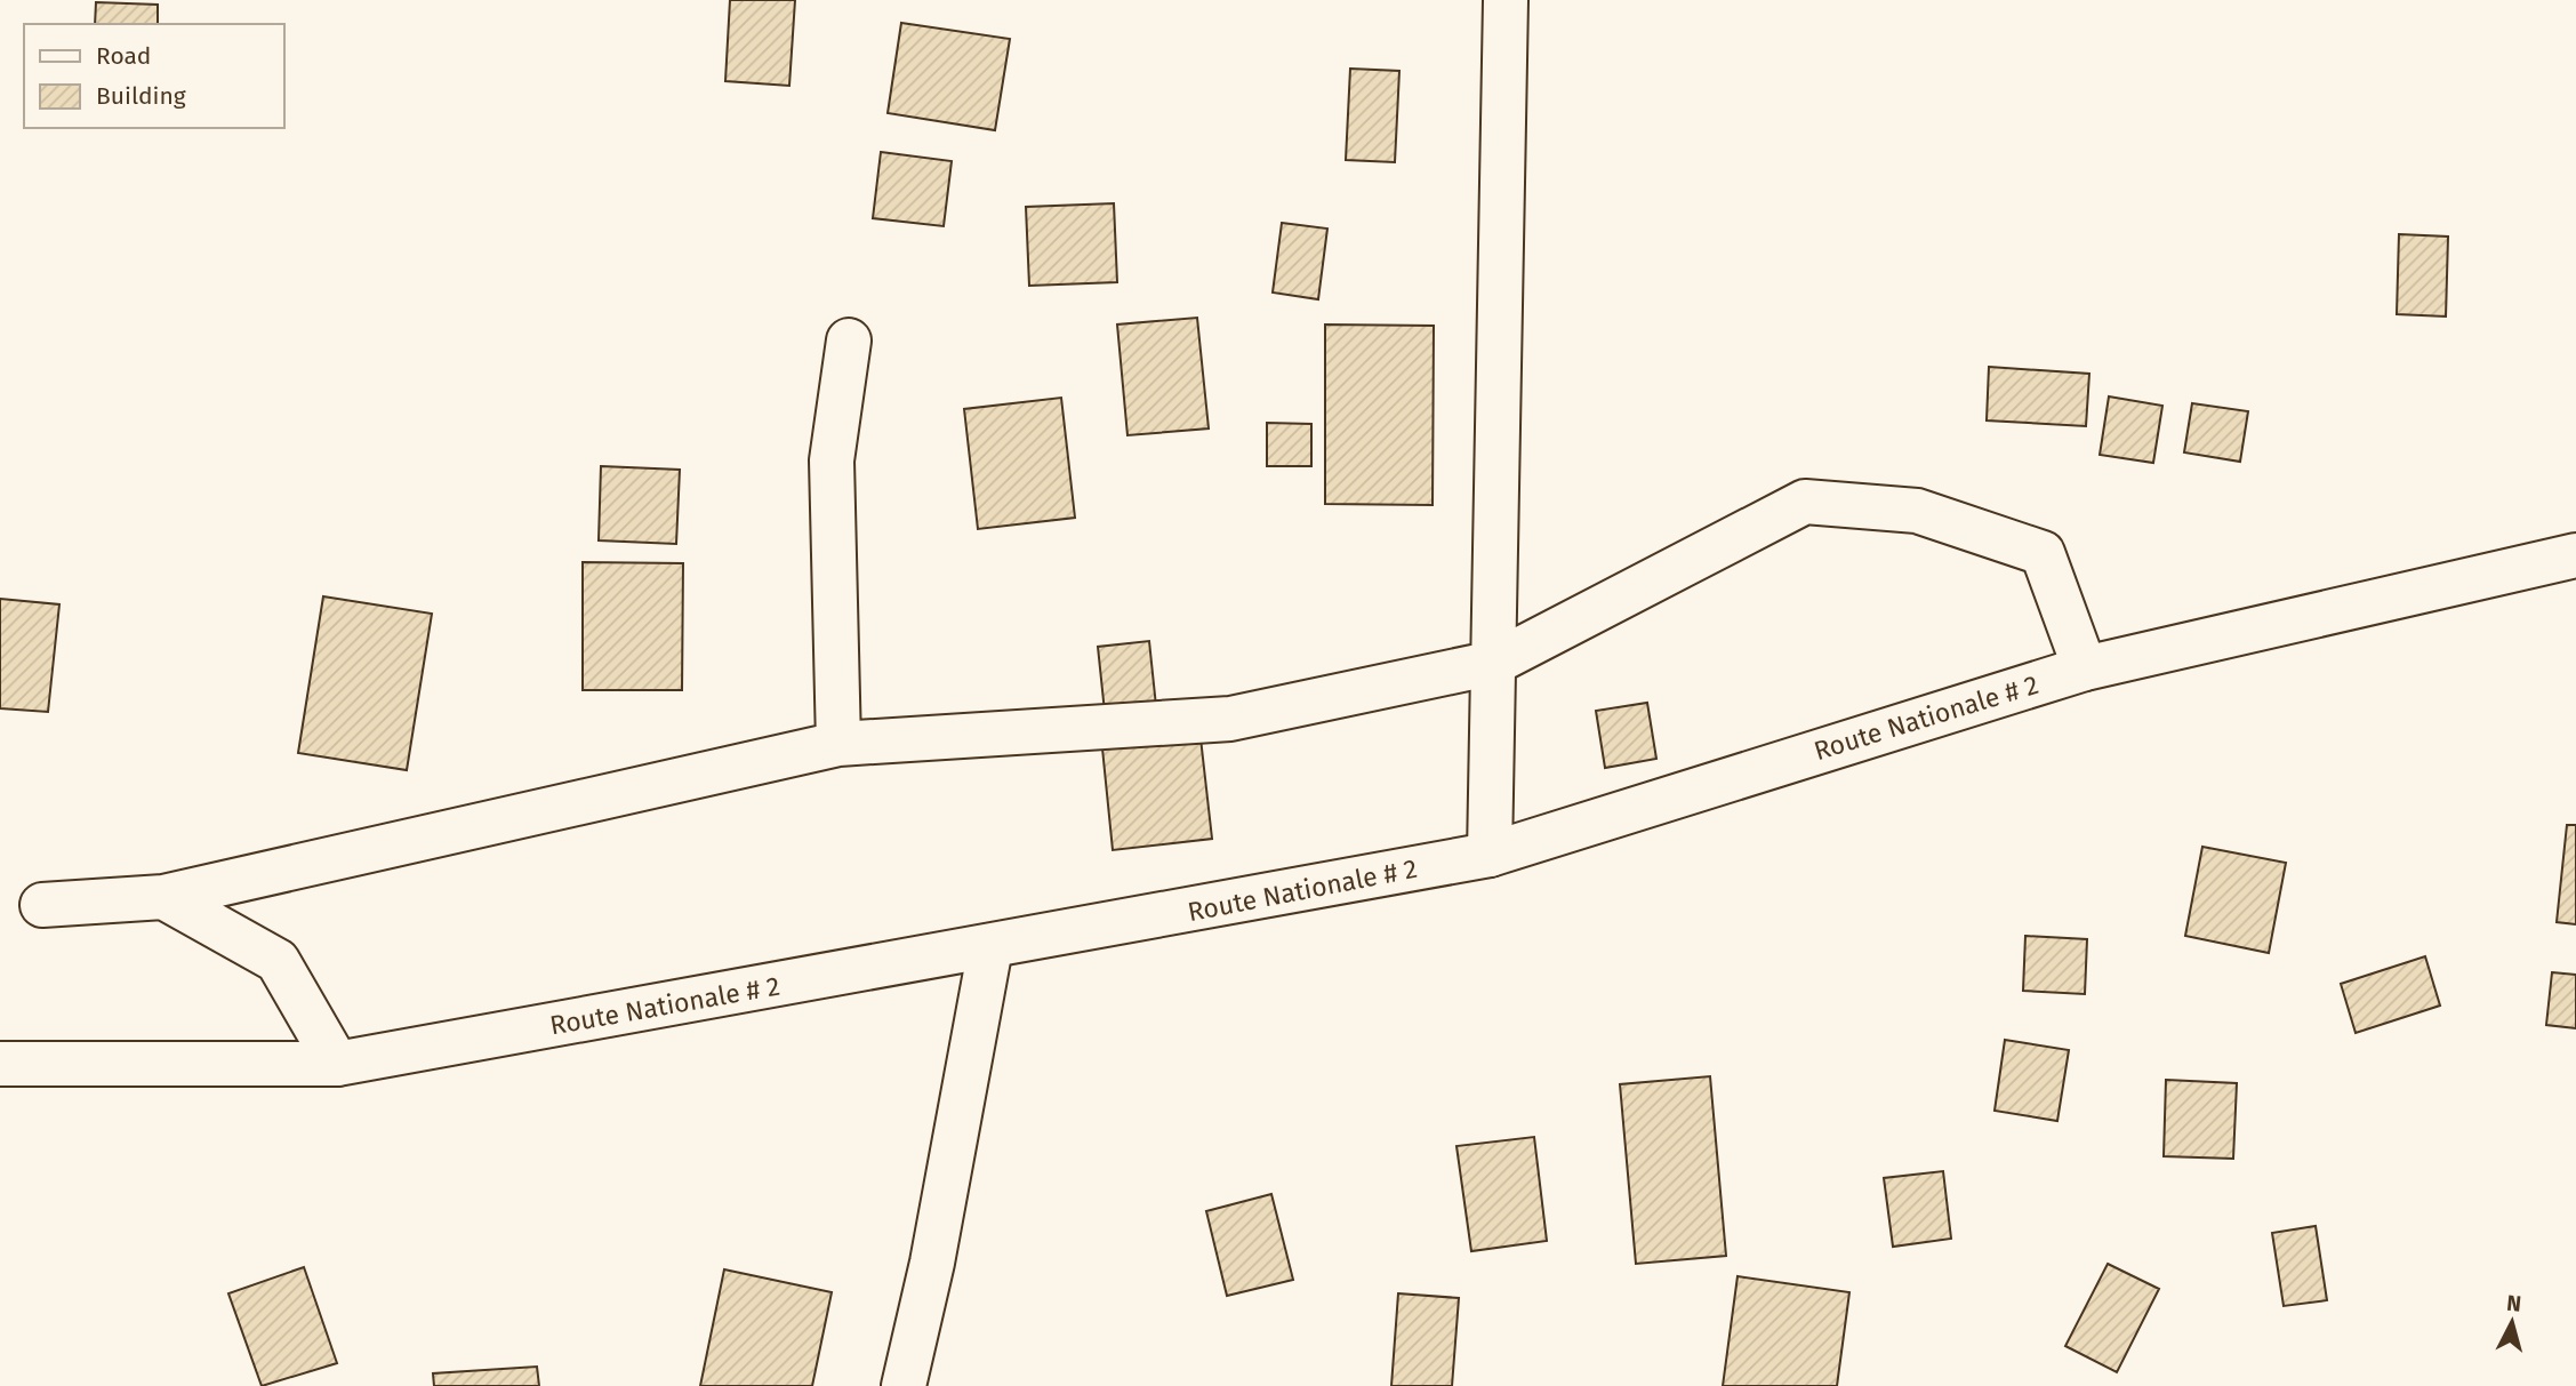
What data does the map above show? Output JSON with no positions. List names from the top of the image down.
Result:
{
  "streets": {
    "street": ["Route Nationale # 2"]
  },
  "legend": ["Road", "Building"],
  "north": "top"
}
